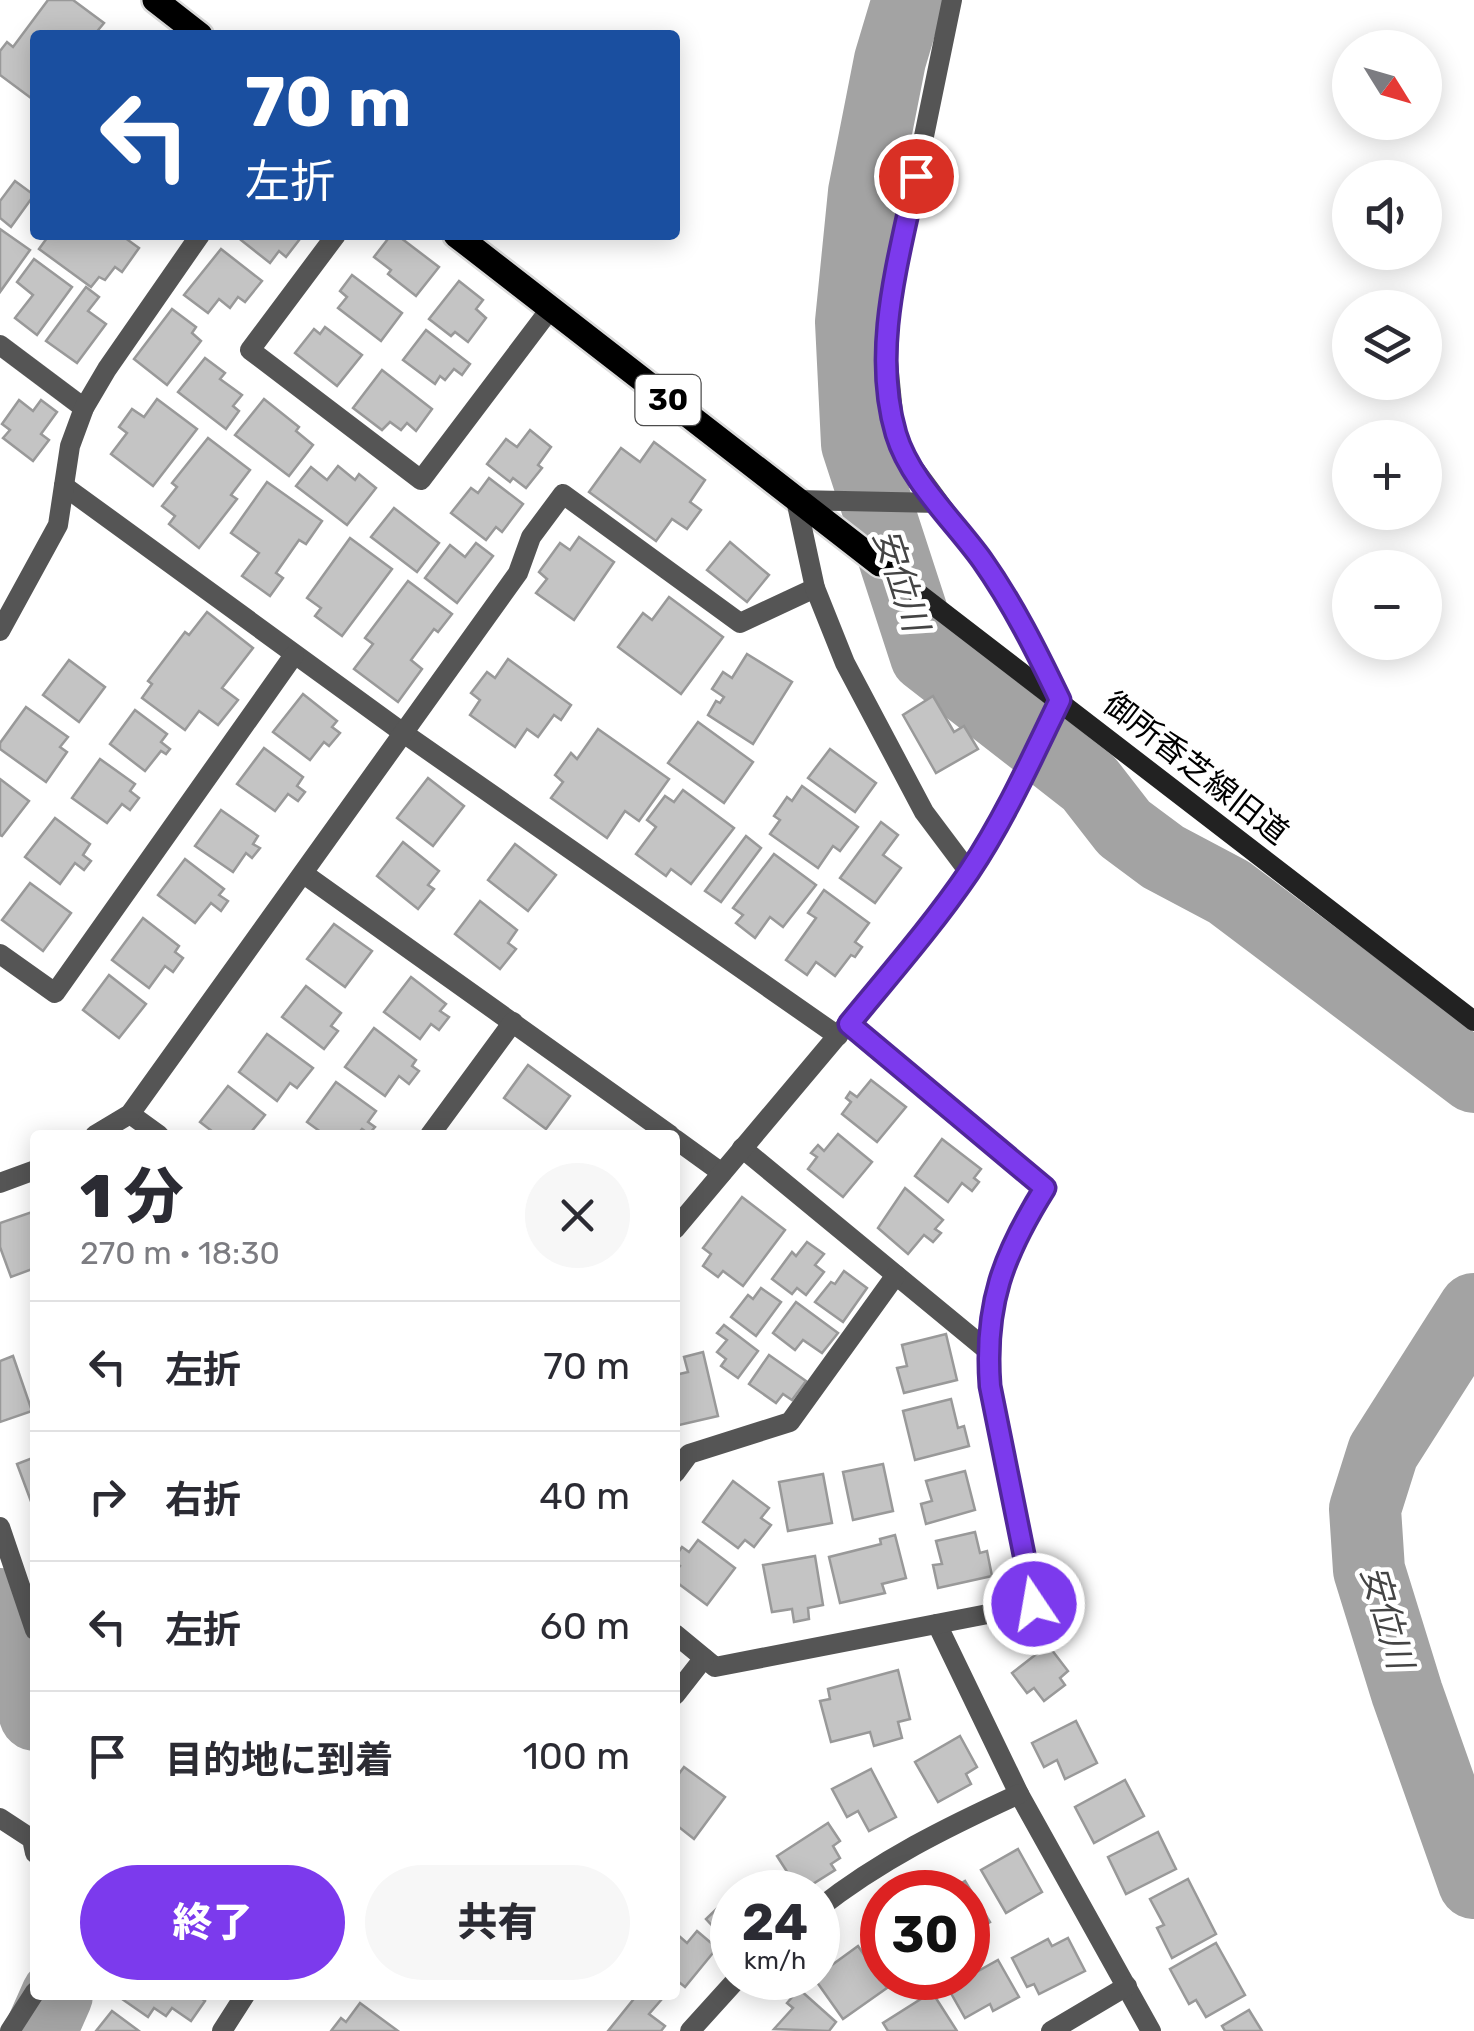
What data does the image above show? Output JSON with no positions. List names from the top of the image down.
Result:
{
  "streets": {
    "main road": ["30"],
    "street": ["御所香芝線旧道"]
  },
  "crossings": [
    ["30", "御所香芝線旧道"]
  ],
  "water": ["安位川"],
  "north": "bottom right",
  "page": {
    "map_buttons": ["+", "−"],
    "turn": ["70 m", "左折"],
    "heading": ["1 分", "270 m · 18:30"],
    "list": [
      {
        "name": "左折",
        "value": "70 m"
      },
      {
        "name": "右折",
        "value": "40 m"
      },
      {
        "name": "左折",
        "value": "60 m"
      },
      {
        "name": "目的地に到着",
        "value": "100 m"
      }
    ],
    "buttons": ["終了", "共有"],
    "speed": "24 km/h",
    "limit": "30"
  }
}
